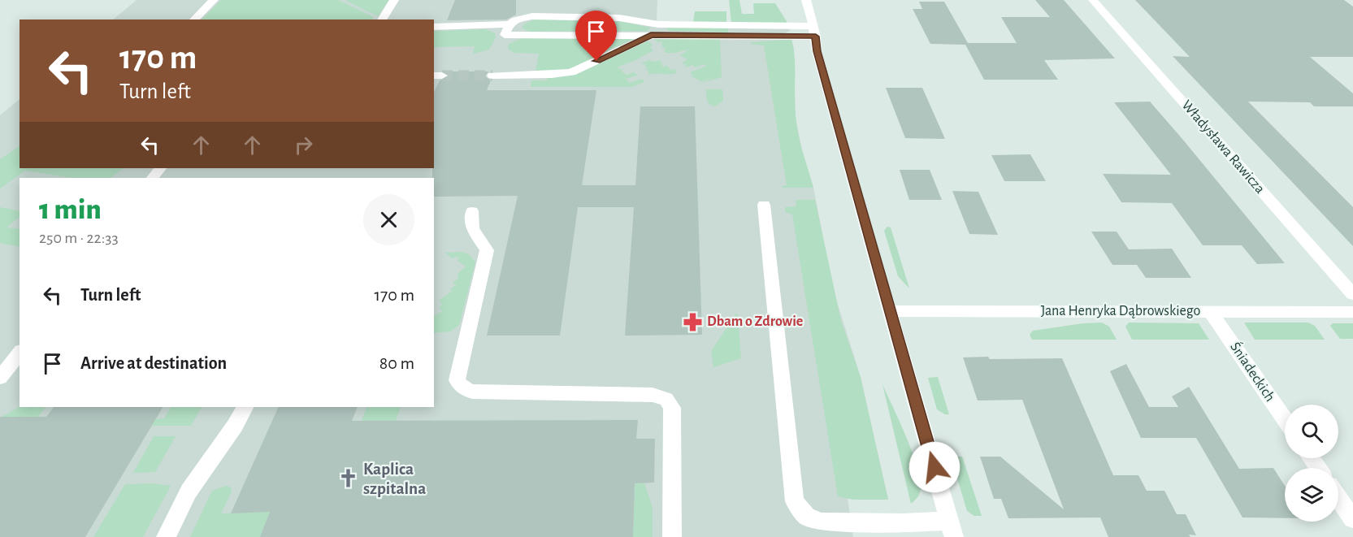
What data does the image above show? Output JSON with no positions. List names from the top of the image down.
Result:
{
  "streets": {
    "street": ["Władysława Rawicza", "Jana Henryka Dąbrowskiego", "Śniadeckich"]
  },
  "crossings": [
    ["Jana Henryka Dąbrowskiego", "Śniadeckich"]
  ],
  "places": {
    "pharmacy": ["Dbam o Zdrowie"],
    "church": ["Kaplica szpitalna"]
  },
  "page": {
    "turn": ["170 m", "Turn left"],
    "heading": ["1 min", "250 m · 22:33"],
    "list": [
      {
        "name": "Turn left",
        "value": "170 m"
      },
      {
        "name": "Arrive at destination",
        "value": "80 m"
      }
    ]
  }
}
